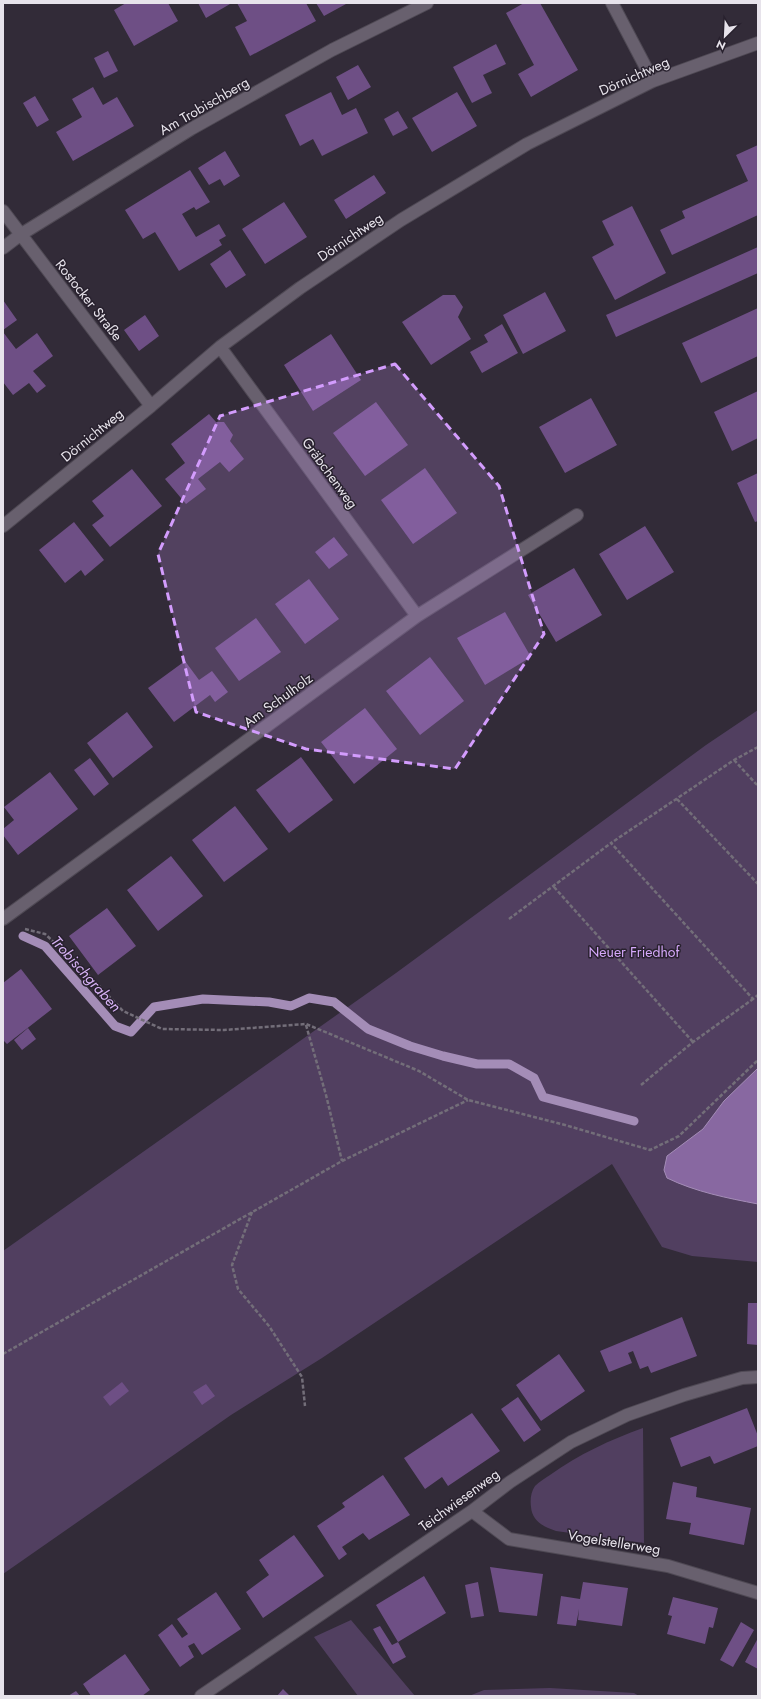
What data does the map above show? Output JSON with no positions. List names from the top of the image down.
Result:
{
  "streets": {
    "street": [
      "Dörnichtweg",
      "Am Trobischberg",
      "Rostocker Straße",
      "Gräbchenweg",
      "Am Schulholz",
      "Teichwiesenweg",
      "Vogelstellerweg"
    ]
  },
  "crossings": [
    ["Dörnichtweg", "Rostocker Straße"],
    ["Dörnichtweg", "Gräbchenweg"],
    ["Am Trobischberg", "Rostocker Straße"],
    ["Gräbchenweg", "Am Schulholz"],
    ["Teichwiesenweg", "Vogelstellerweg"]
  ],
  "water": ["Trobischgraben"],
  "parks": ["Neuer Friedhof"],
  "north": "bottom left"
}
